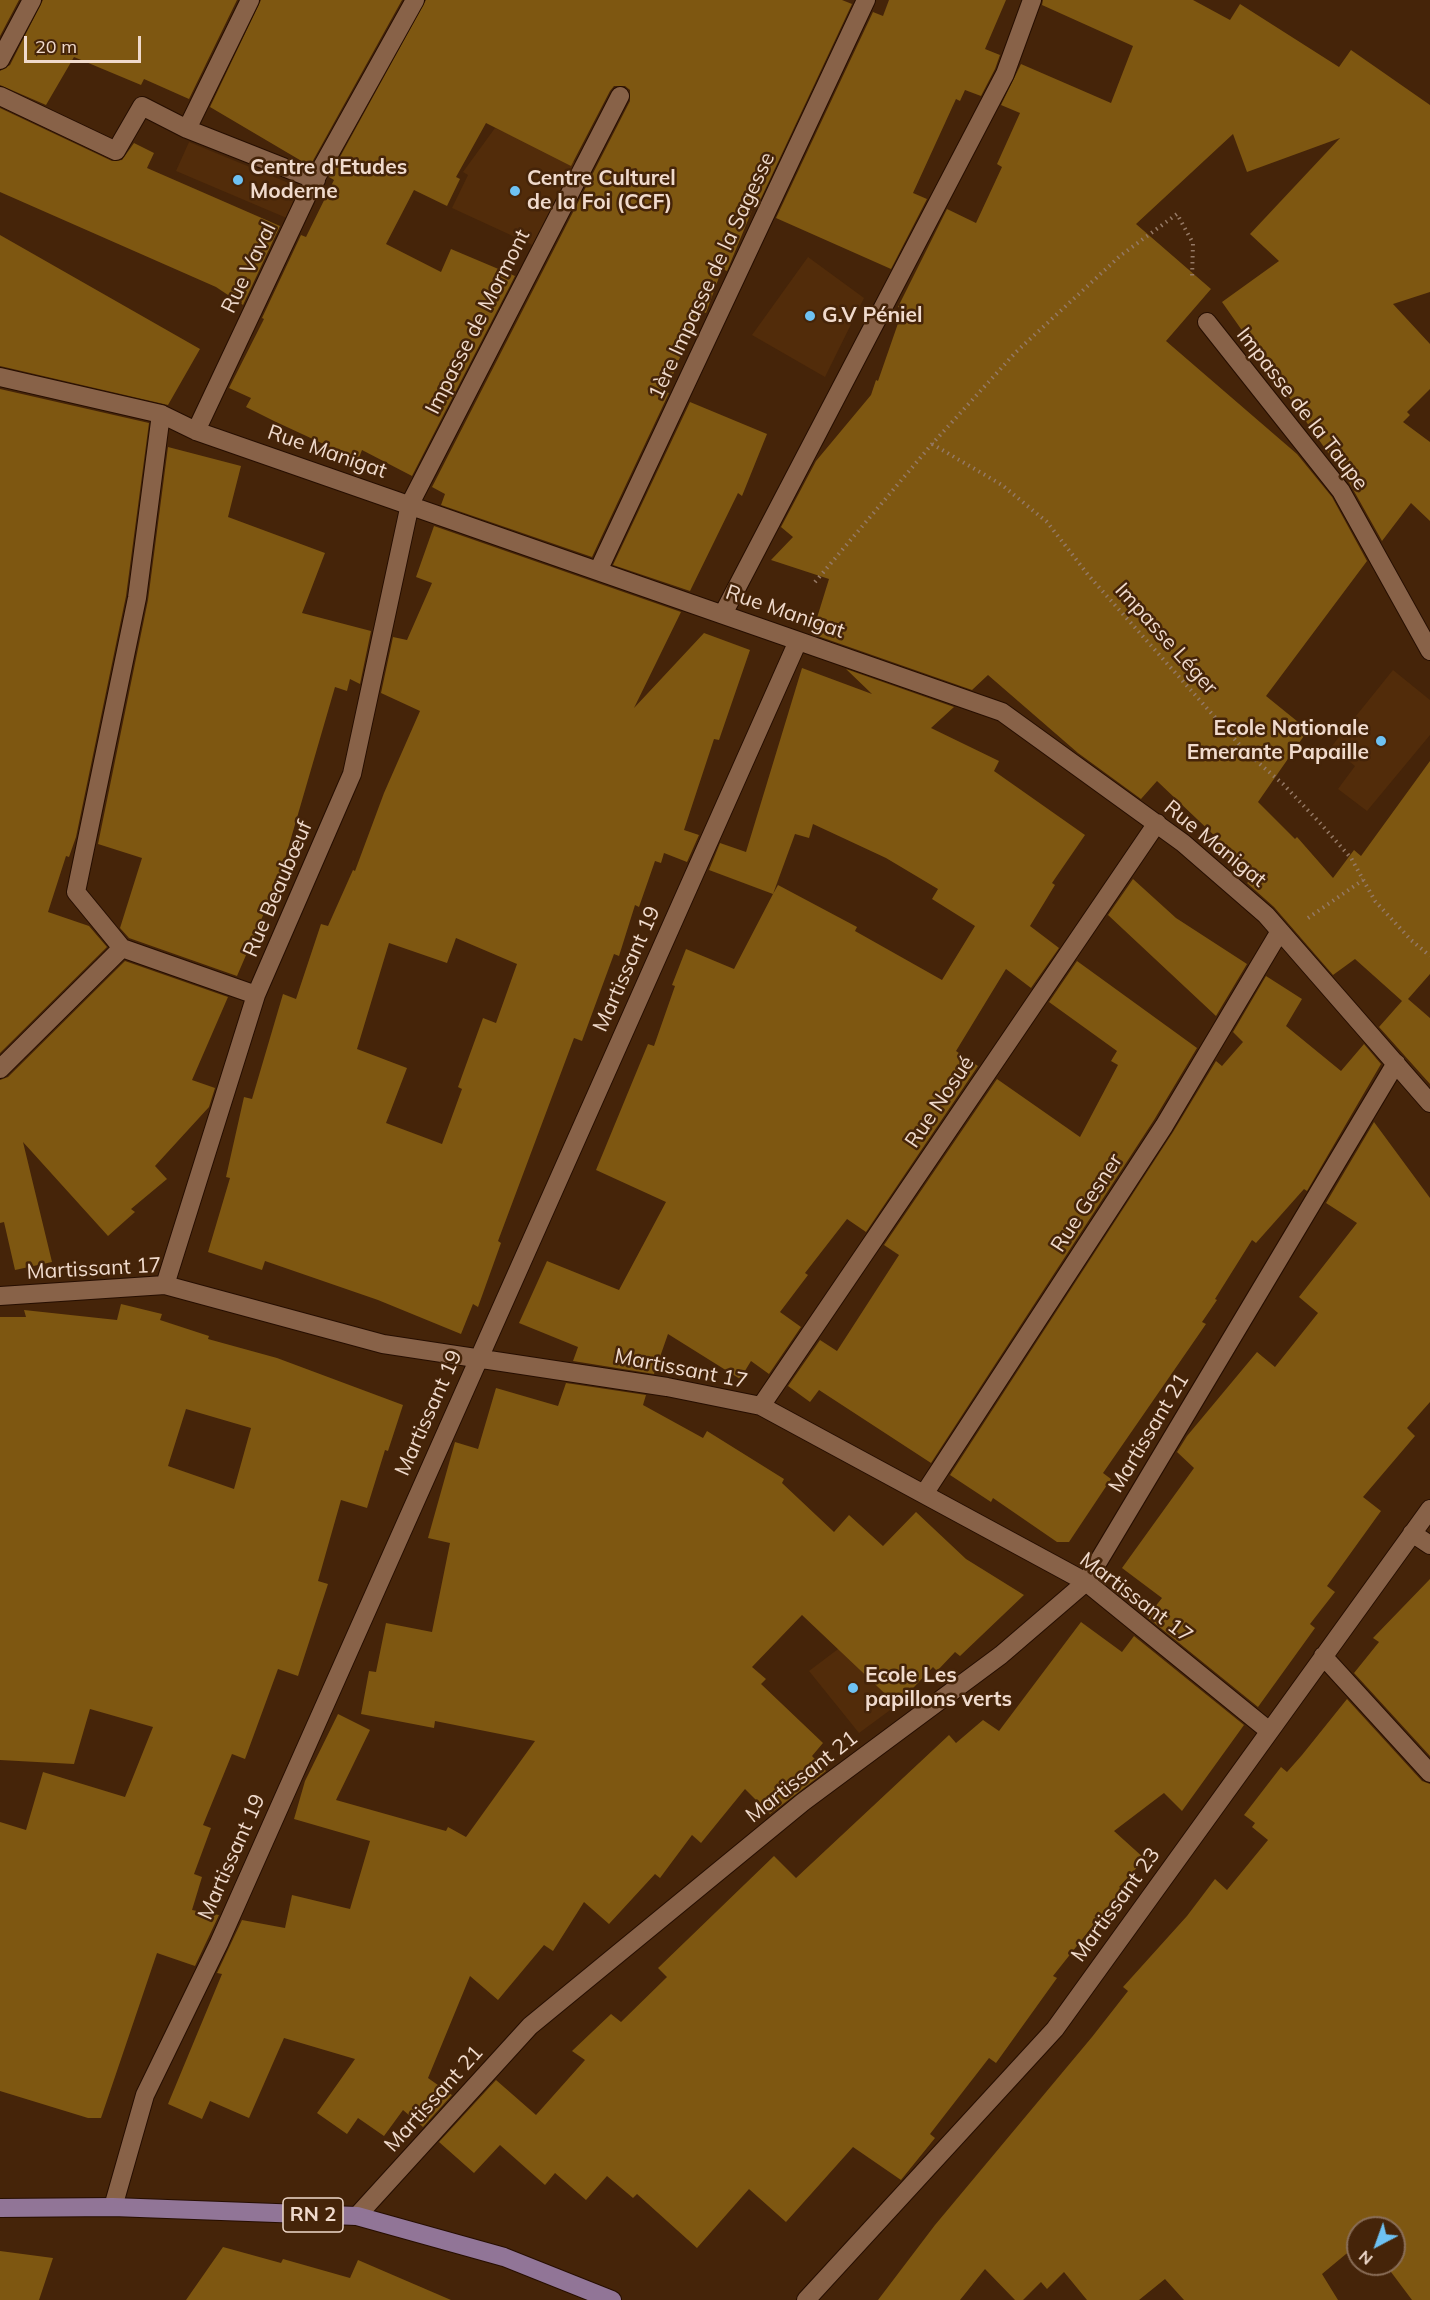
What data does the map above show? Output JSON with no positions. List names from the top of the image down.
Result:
{
  "streets": {
    "main road": ["RN 2"],
    "street": [
      "Rue Vaval",
      "1ère Impasse de la Sagesse",
      "Impasse de Mormont",
      "Impasse de la Taupe",
      "Rue Manigat",
      "Rue Beaubœuf",
      "Martissant 19",
      "Rue Nosué",
      "Rue Gesner",
      "Martissant 17",
      "Martissant 21",
      "Martissant 23"
    ],
    "path": ["Impasse Léger"]
  },
  "crossings": [
    ["Rue Vaval", "Rue Manigat"],
    ["1ère Impasse de la Sagesse", "Rue Manigat"],
    ["Impasse de Mormont", "Rue Manigat"],
    ["Impasse de Mormont", "Rue Beaubœuf"],
    ["Rue Manigat", "Rue Beaubœuf"],
    ["Rue Manigat", "Martissant 19"],
    ["Rue Manigat", "Rue Nosué"],
    ["Rue Manigat", "Rue Gesner"],
    ["Rue Manigat", "Martissant 21"],
    ["Rue Beaubœuf", "Martissant 17"],
    ["Martissant 19", "Martissant 17"],
    ["Martissant 19", "RN 2"],
    ["Rue Nosué", "Martissant 17"],
    ["Rue Gesner", "Martissant 17"],
    ["Martissant 17", "Martissant 21"],
    ["Martissant 17", "Martissant 23"],
    ["Martissant 21", "RN 2"]
  ],
  "places": [
    "Centre d'Etudes Moderne",
    "Centre Culturel de la Foi (CCF)",
    "G.V Péniel",
    "Ecole Nationale Emerante Papaille",
    "Ecole Les papillons verts"
  ],
  "scale_bar": "20 m",
  "north": "bottom left"
}
